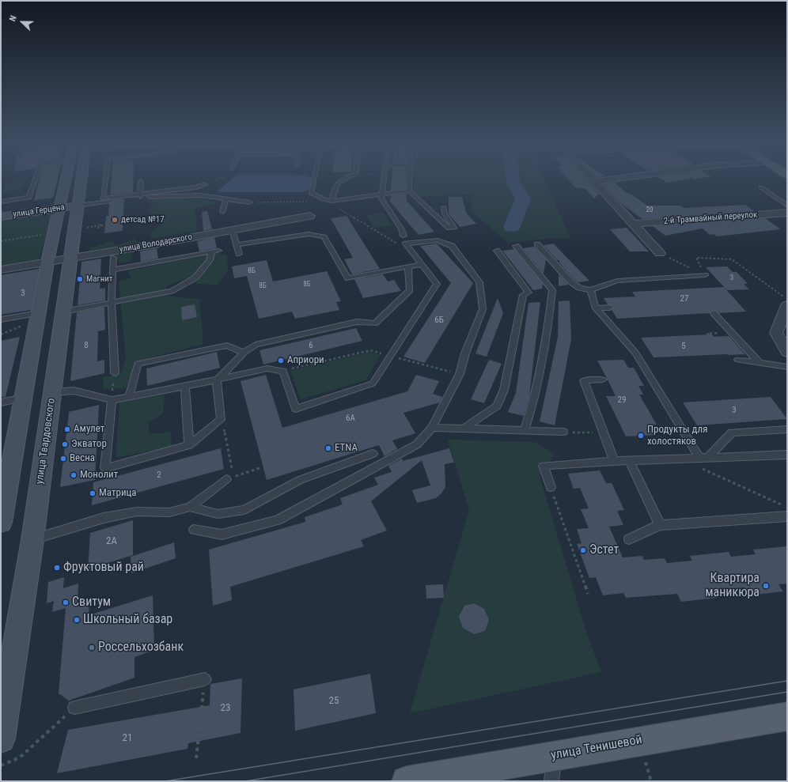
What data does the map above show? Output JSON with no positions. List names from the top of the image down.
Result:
{
  "streets": {
    "main road": ["улица Тенишевой"],
    "street": [
      "улица Герцена",
      "2-й Трамвайный переулок",
      "улица Володарского",
      "улица Твардовского"
    ]
  },
  "crossings": [
    ["улица Герцена", "улица Твардовского"],
    ["улица Володарского", "улица Твардовского"]
  ],
  "places": [
    "детсад №17",
    "Магнит",
    "Априори",
    "Амулет",
    "Продукты для холостяков",
    "Экватор",
    "ETNA",
    "Весна",
    "Монолит",
    "Матрица",
    "Эстет",
    "Фруктовый рай",
    "Квартира маникюра",
    "Свитум",
    "Школьный базар",
    "Россельхозбанк"
  ],
  "house_numbers": [
    "20",
    "8Б",
    "3",
    "8Б",
    "8Б",
    "3",
    "27",
    "6Б",
    "8",
    "6",
    "5",
    "29",
    "3",
    "6А",
    "2",
    "2А",
    "25",
    "23",
    "21"
  ],
  "north": "left"
}
